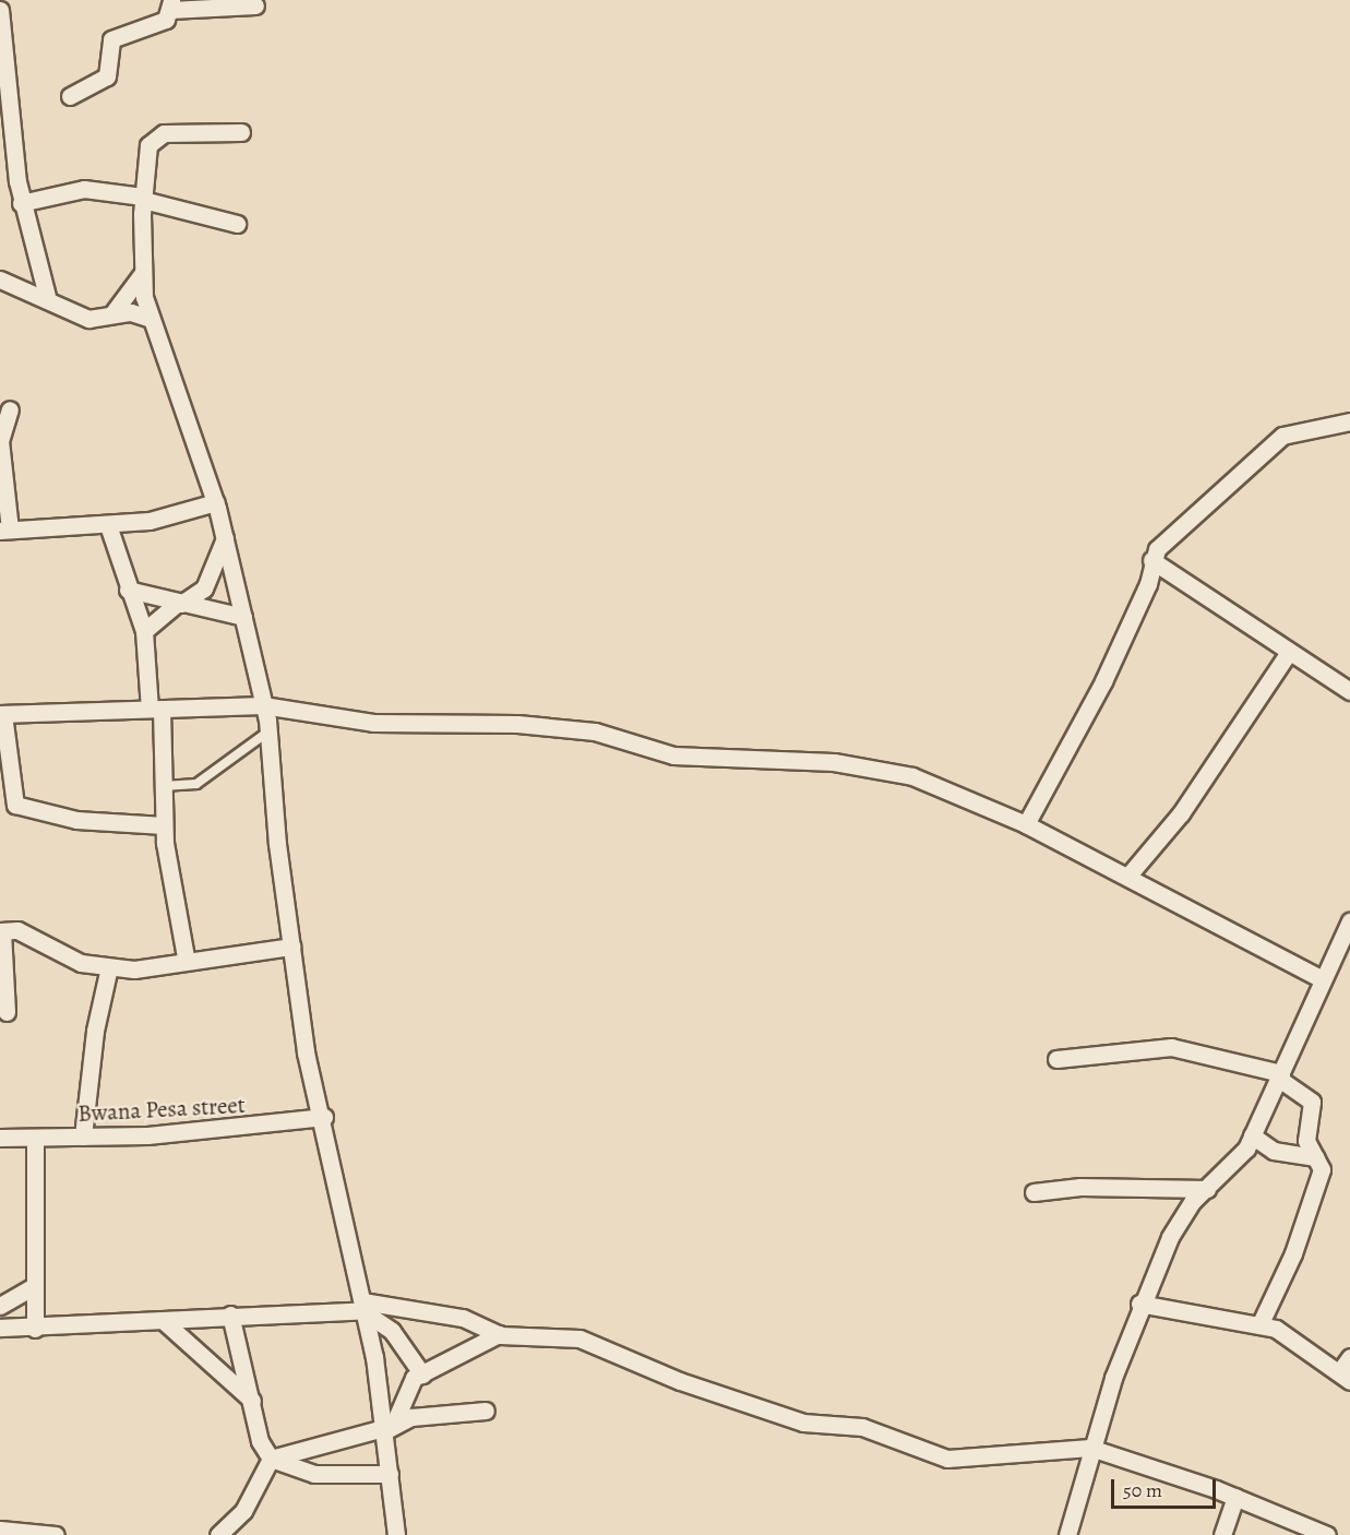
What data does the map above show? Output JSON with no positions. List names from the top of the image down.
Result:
{
  "streets": {
    "street": ["Bwana Pesa street"]
  },
  "scale_bar": "50 m"
}
